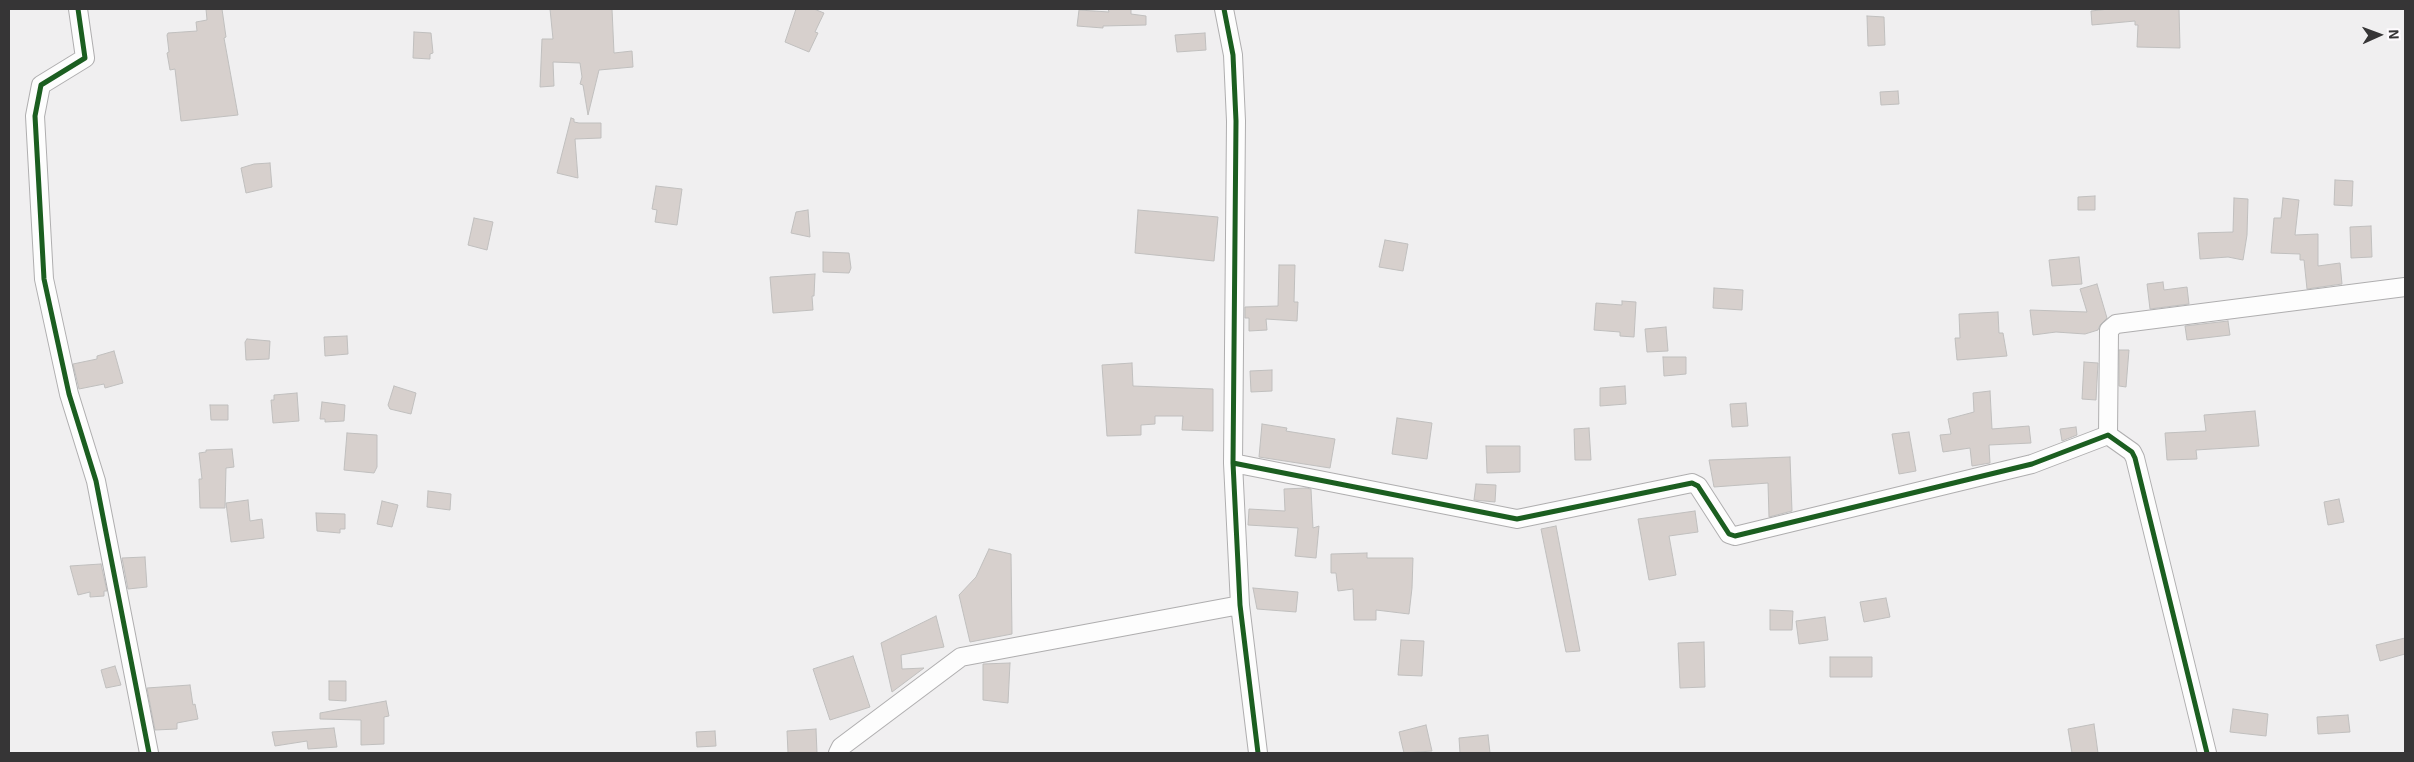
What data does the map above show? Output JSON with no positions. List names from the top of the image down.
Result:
{
  "north": "right"
}
